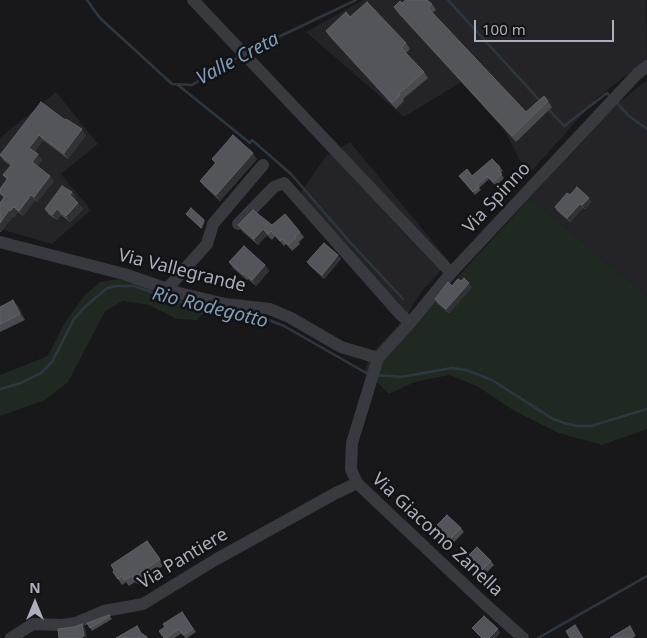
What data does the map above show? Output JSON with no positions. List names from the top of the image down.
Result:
{
  "streets": {
    "street": [
      "Via Spinno",
      "Via Vallegrande",
      "Via Giacomo Zanella",
      "Via Pantiere"
    ]
  },
  "crossings": [
    ["Via Spinno", "Via Vallegrande"],
    ["Via Spinno", "Via Giacomo Zanella"],
    ["Via Vallegrande", "Via Giacomo Zanella"],
    ["Via Giacomo Zanella", "Via Pantiere"]
  ],
  "water": ["Valle Creta", "Rio Rodegotto"],
  "scale_bar": "100 m",
  "north": "top"
}
